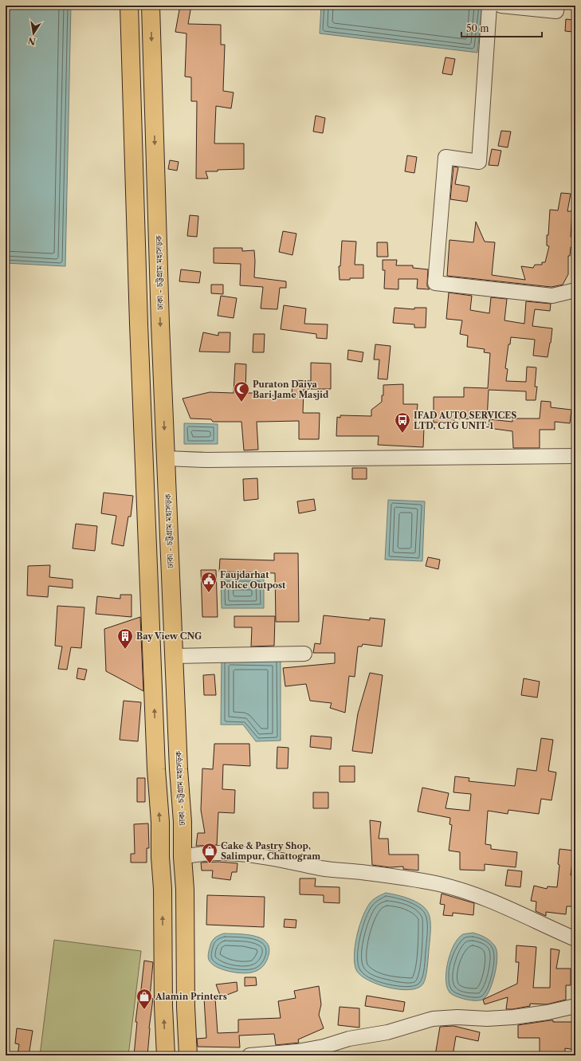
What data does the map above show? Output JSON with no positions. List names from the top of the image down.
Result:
{
  "streets": {
    "highway": ["ঢাকা - চট্টগ্রাম মহাসড়ক"]
  },
  "places": {
    "mosque": ["Puraton Daiya Bari Jame Masjid"],
    "bus stop": ["IFAD AUTO SERVICES LTD, CTG UNIT-1"],
    "public building": ["Faujdarhat Police Outpost"],
    "building": ["Bay View CNG"],
    "shop": ["Cake & Pastry Shop, Salimpur, Chattogram", "Alamin Printers"]
  },
  "scale_bar": "50 m",
  "north": "bottom"
}
